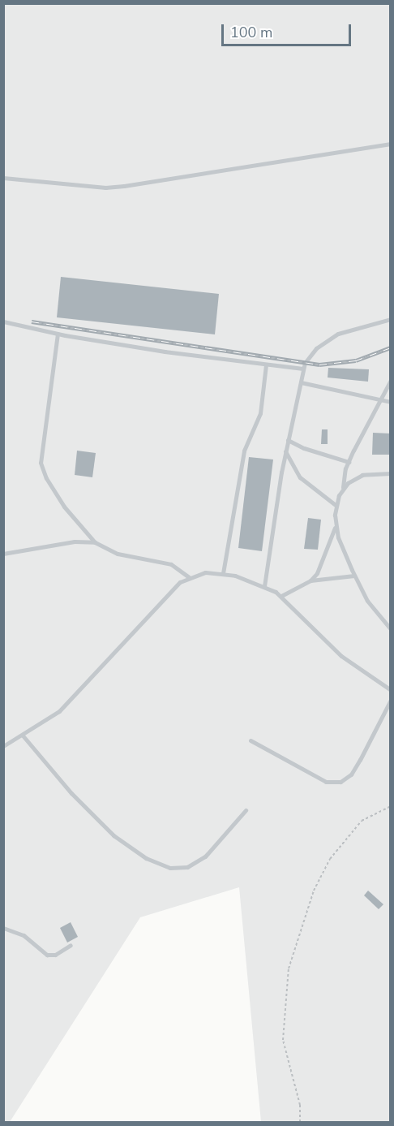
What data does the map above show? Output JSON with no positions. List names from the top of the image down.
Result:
{
  "scale_bar": "100 m"
}
